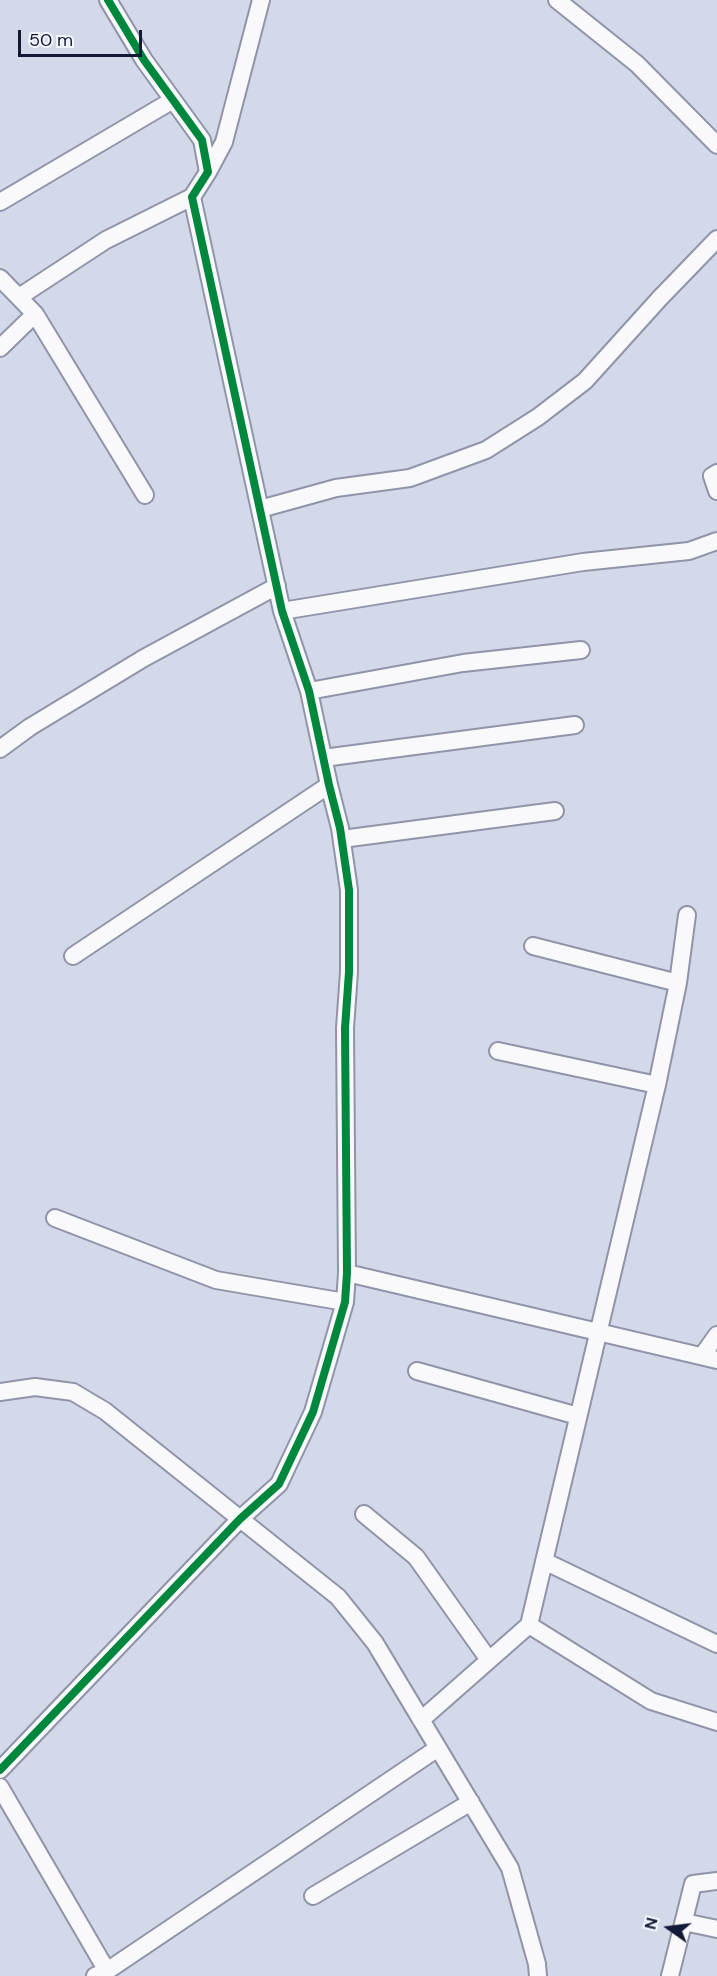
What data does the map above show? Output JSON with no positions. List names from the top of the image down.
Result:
{
  "scale_bar": "50 m",
  "north": "left"
}
